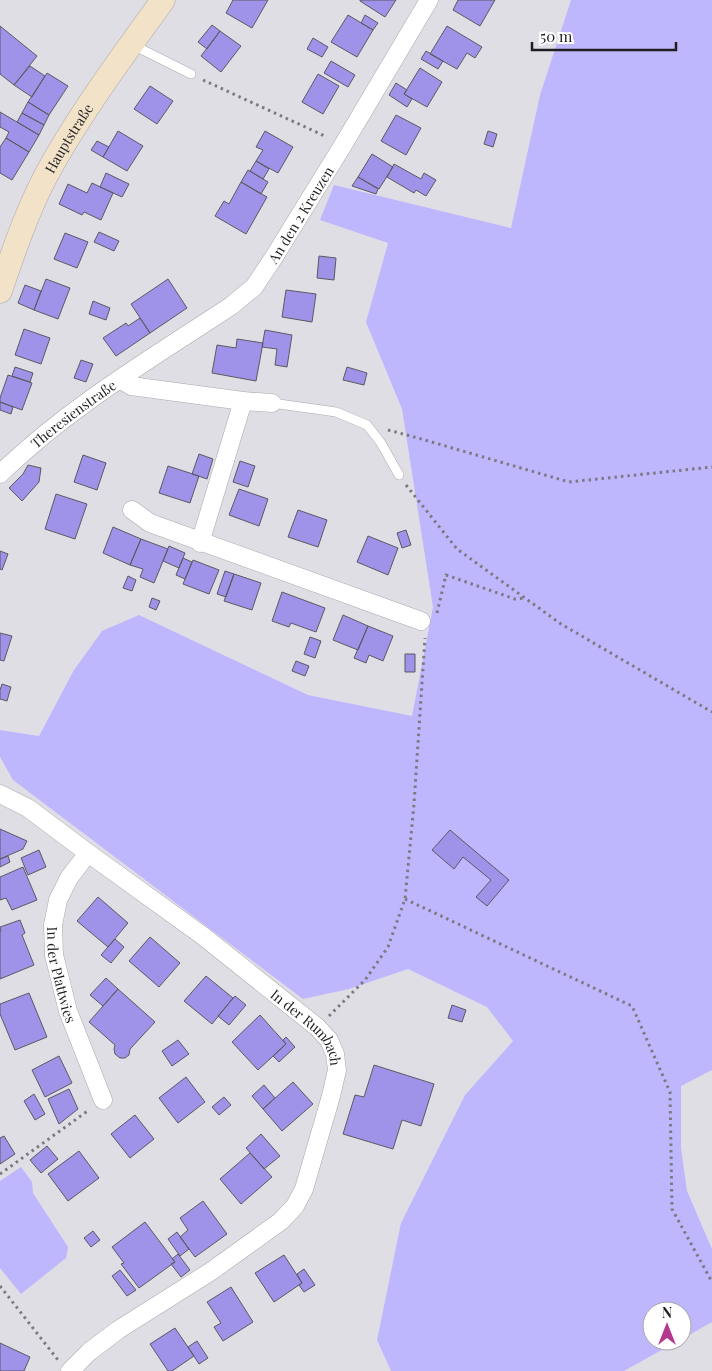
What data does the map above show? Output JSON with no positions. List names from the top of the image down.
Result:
{
  "streets": {
    "main road": ["Hauptstraße"],
    "street": [
      "An den 2 Kreuzen",
      "Theresienstraße",
      "In der Plattwies",
      "In der Rumbach"
    ]
  },
  "crossings": [
    ["An den 2 Kreuzen", "Theresienstraße"],
    ["In der Plattwies", "In der Rumbach"]
  ],
  "scale_bar": "50 m",
  "north": "top"
}
